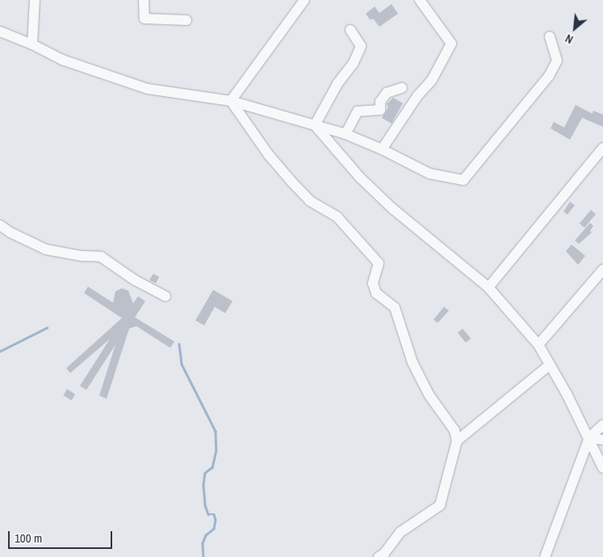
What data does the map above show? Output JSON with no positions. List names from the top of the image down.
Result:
{
  "scale_bar": "100 m",
  "north": "bottom left"
}
